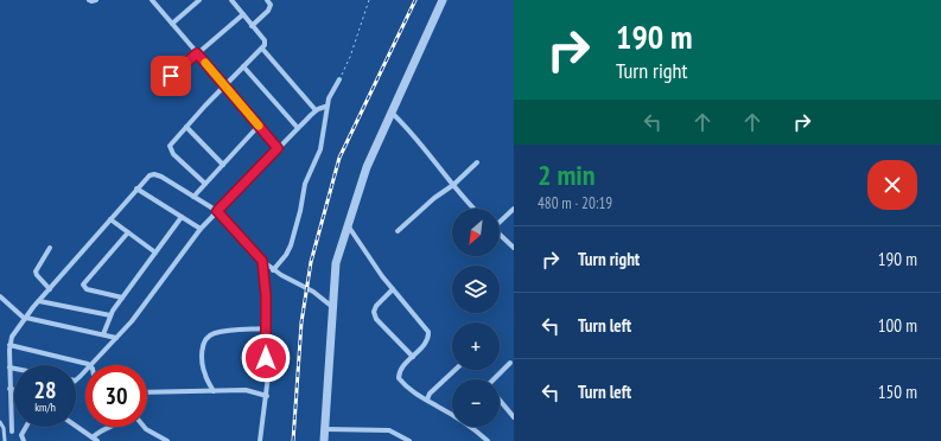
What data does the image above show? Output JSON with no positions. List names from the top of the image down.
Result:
{
  "north": "bottom left",
  "page": {
    "turn": ["190 m", "Turn right"],
    "heading": ["2 min", "480 m · 20:19"],
    "map_buttons": ["+", "−"],
    "list": [
      {
        "name": "Turn right",
        "value": "190 m"
      },
      {
        "name": "Turn left",
        "value": "100 m"
      },
      {
        "name": "Turn left",
        "value": "150 m"
      }
    ],
    "speed": "28 km/h",
    "limit": "30"
  }
}
